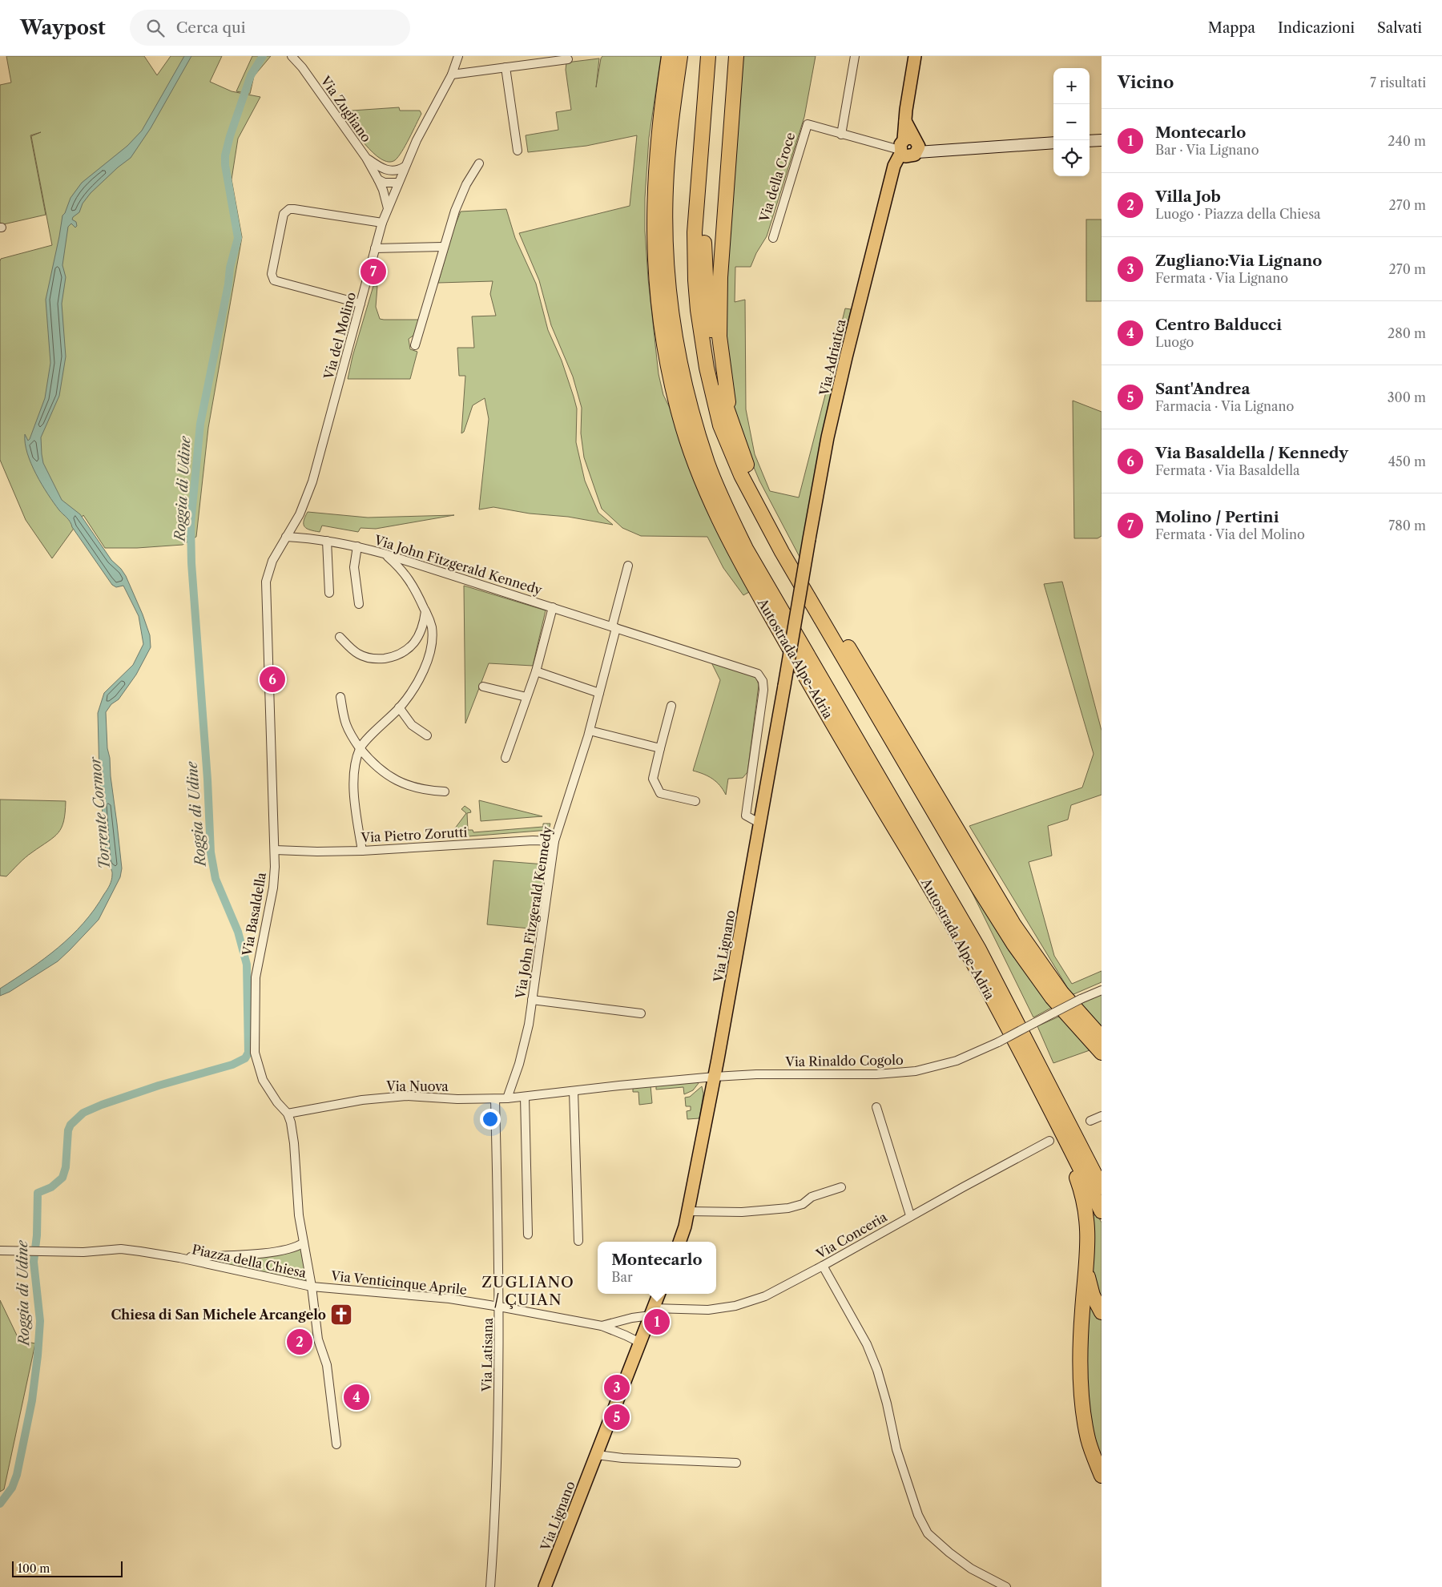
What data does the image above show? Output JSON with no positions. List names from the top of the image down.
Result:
{
  "streets": {
    "highway": ["Autostrada Alpe-Adria"],
    "main road": ["Via della Croce", "Via Adriatica", "Via Lignano"],
    "street": [
      "Via Zugliano",
      "Via del Molino",
      "Via John Fitzgerald Kennedy",
      "Via Pietro Zorutti",
      "Via Basaldella",
      "Via Rinaldo Cogolo",
      "Via Nuova",
      "Via Conceria",
      "Piazza della Chiesa",
      "Via Venticinque Aprile",
      "Via Latisana"
    ]
  },
  "crossings": [
    ["Via Zugliano", "Via del Molino"],
    ["Via della Croce", "Via Adriatica"],
    ["Via del Molino", "Via John Fitzgerald Kennedy"],
    ["Via del Molino", "Via Basaldella"],
    ["Via Adriatica", "Via Lignano"],
    ["Via John Fitzgerald Kennedy", "Via Pietro Zorutti"],
    ["Via John Fitzgerald Kennedy", "Via Basaldella"],
    ["Via John Fitzgerald Kennedy", "Via Lignano"],
    ["Via John Fitzgerald Kennedy", "Via Nuova"],
    ["Via Pietro Zorutti", "Via Basaldella"],
    ["Via Basaldella", "Via Nuova"],
    ["Via Basaldella", "Piazza della Chiesa"],
    ["Via Lignano", "Via Rinaldo Cogolo"],
    ["Via Lignano", "Via Nuova"],
    ["Via Lignano", "Via Conceria"],
    ["Via Rinaldo Cogolo", "Via Nuova"],
    ["Via Nuova", "Via Latisana"],
    ["Via Conceria", "Via Venticinque Aprile"],
    ["Piazza della Chiesa", "Via Venticinque Aprile"],
    ["Via Venticinque Aprile", "Via Latisana"]
  ],
  "districts": ["ZUGLIANO / ÇUIAN"],
  "water": ["Roggia di Udine", "Torrente Cormor"],
  "places": {
    "church": ["Chiesa di San Michele Arcangelo"]
  },
  "scale_bar": "100 m",
  "page": {
    "header": "Waypost",
    "search": "Cerca qui",
    "nav": ["Mappa", "Indicazioni", "Salvati"],
    "heading": ["Vicino", "7 risultati"],
    "map_buttons": ["+", "−"],
    "list": [
      {
        "mark": "1",
        "name": "Montecarlo",
        "note": "Bar · Via Lignano",
        "value": "240 m"
      },
      {
        "mark": "2",
        "name": "Villa Job",
        "note": "Luogo · Piazza della Chiesa",
        "value": "270 m"
      },
      {
        "mark": "3",
        "name": "Zugliano:Via Lignano",
        "note": "Fermata · Via Lignano",
        "value": "270 m"
      },
      {
        "mark": "4",
        "name": "Centro Balducci",
        "note": "Luogo",
        "value": "280 m"
      },
      {
        "mark": "5",
        "name": "Sant'Andrea",
        "note": "Farmacia · Via Lignano",
        "value": "300 m"
      },
      {
        "mark": "6",
        "name": "Via Basaldella / Kennedy",
        "note": "Fermata · Via Basaldella",
        "value": "450 m"
      },
      {
        "mark": "7",
        "name": "Molino / Pertini",
        "note": "Fermata · Via del Molino",
        "value": "780 m"
      }
    ],
    "pins": [
      "7",
      "6",
      "1",
      "2",
      "3",
      "4",
      "5"
    ],
    "popup": ["Montecarlo", "Bar"],
    "scale": "100 m"
  }
}
